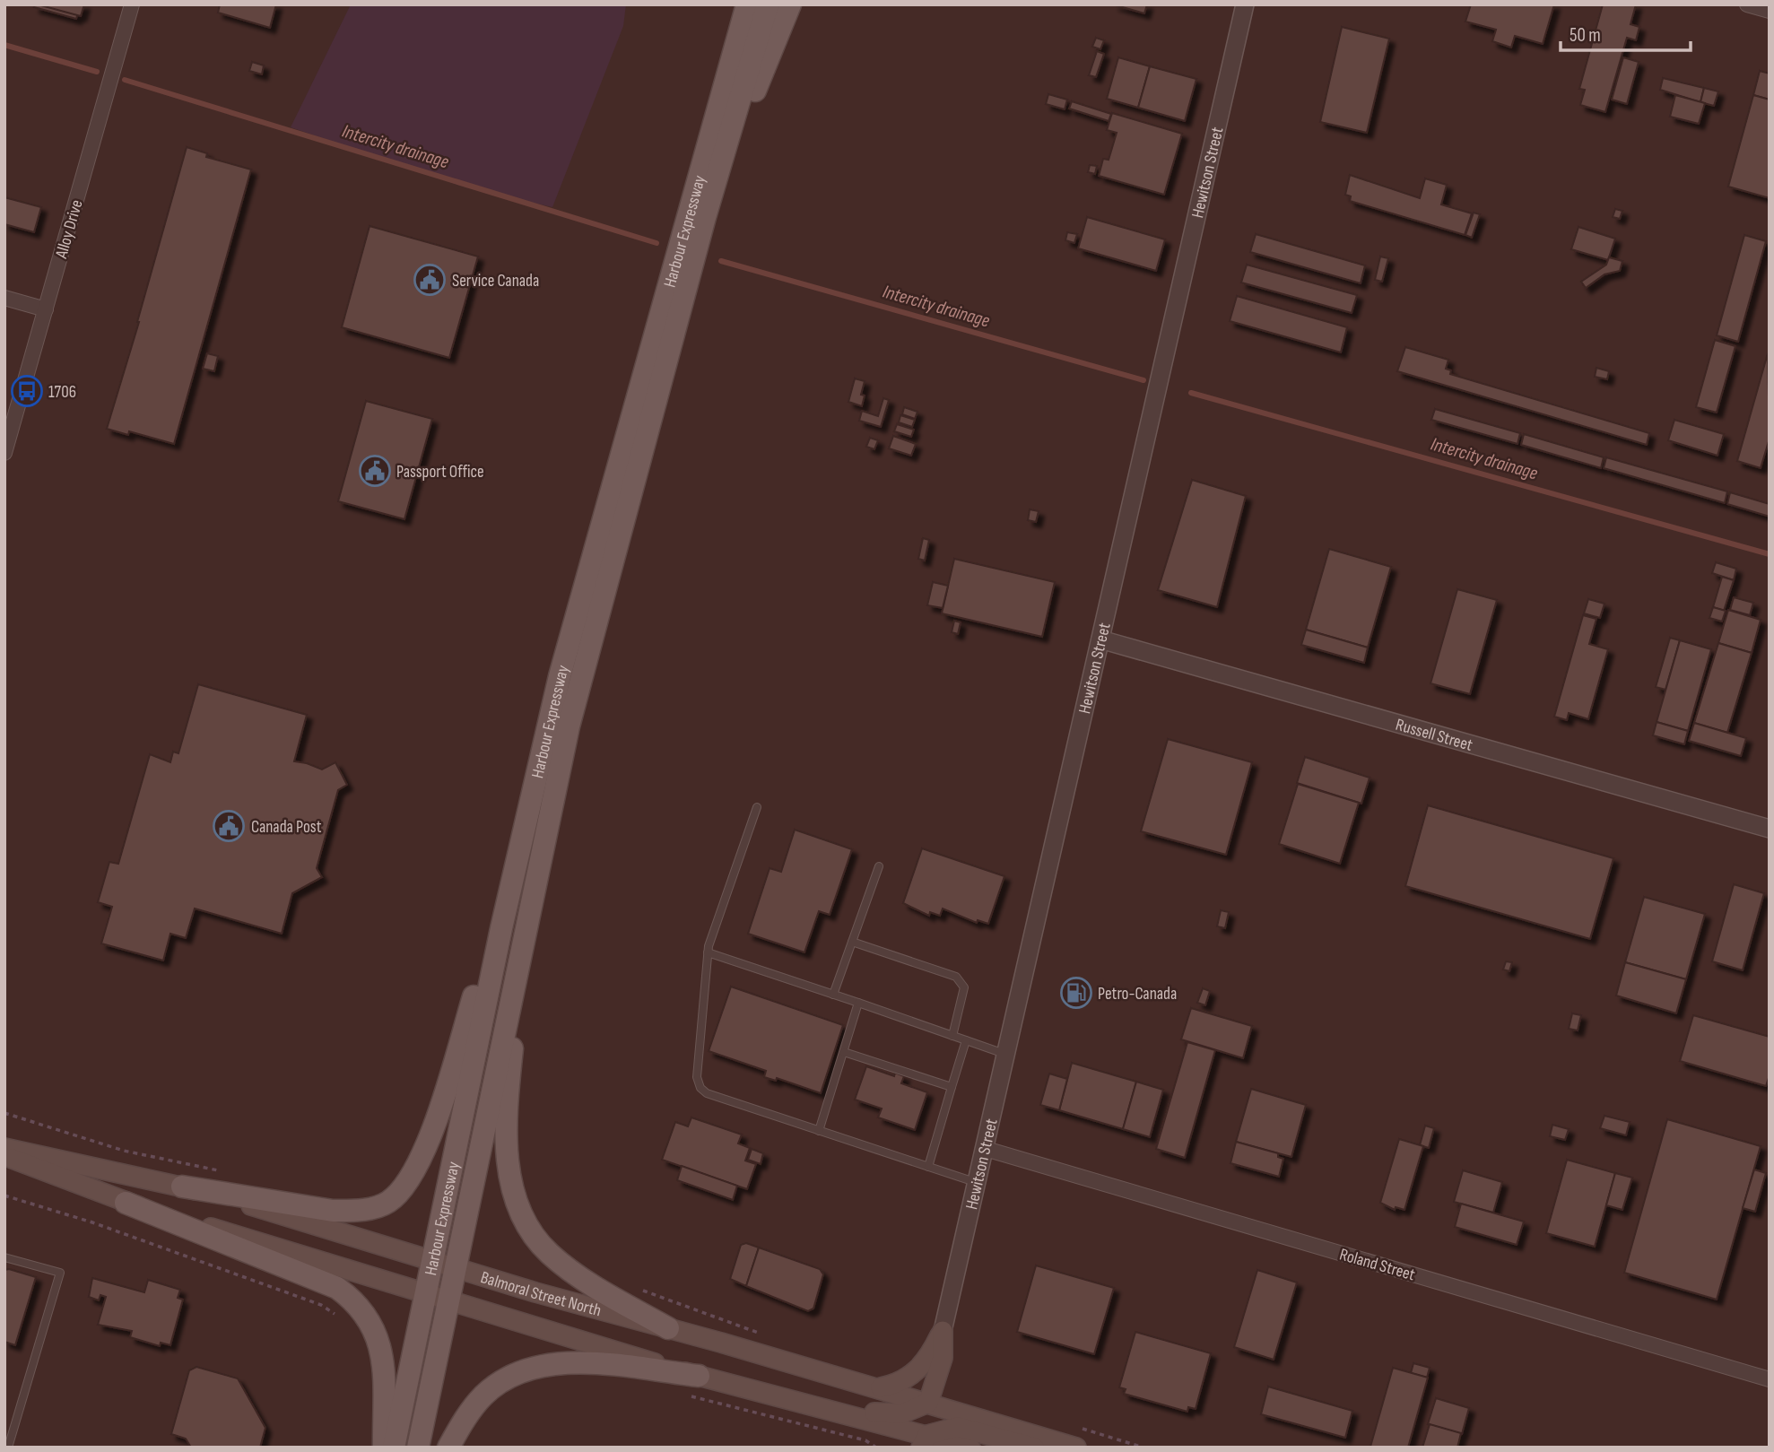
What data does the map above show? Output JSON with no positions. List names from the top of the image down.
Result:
{
  "streets": {
    "main road": ["Harbour Expressway", "Balmoral Street North"],
    "street": [
      "Hewitson Street",
      "Alloy Drive",
      "Russell Street",
      "Roland Street"
    ]
  },
  "crossings": [
    ["Hewitson Street", "Russell Street"],
    ["Hewitson Street", "Roland Street"],
    ["Harbour Expressway", "Balmoral Street North"]
  ],
  "water": ["Intercity drainage"],
  "places": {
    "public building": ["Service Canada", "Passport Office", "Canada Post"],
    "bus stop": ["1706"],
    "fuel station": ["Petro-Canada"]
  },
  "scale_bar": "50 m"
}
